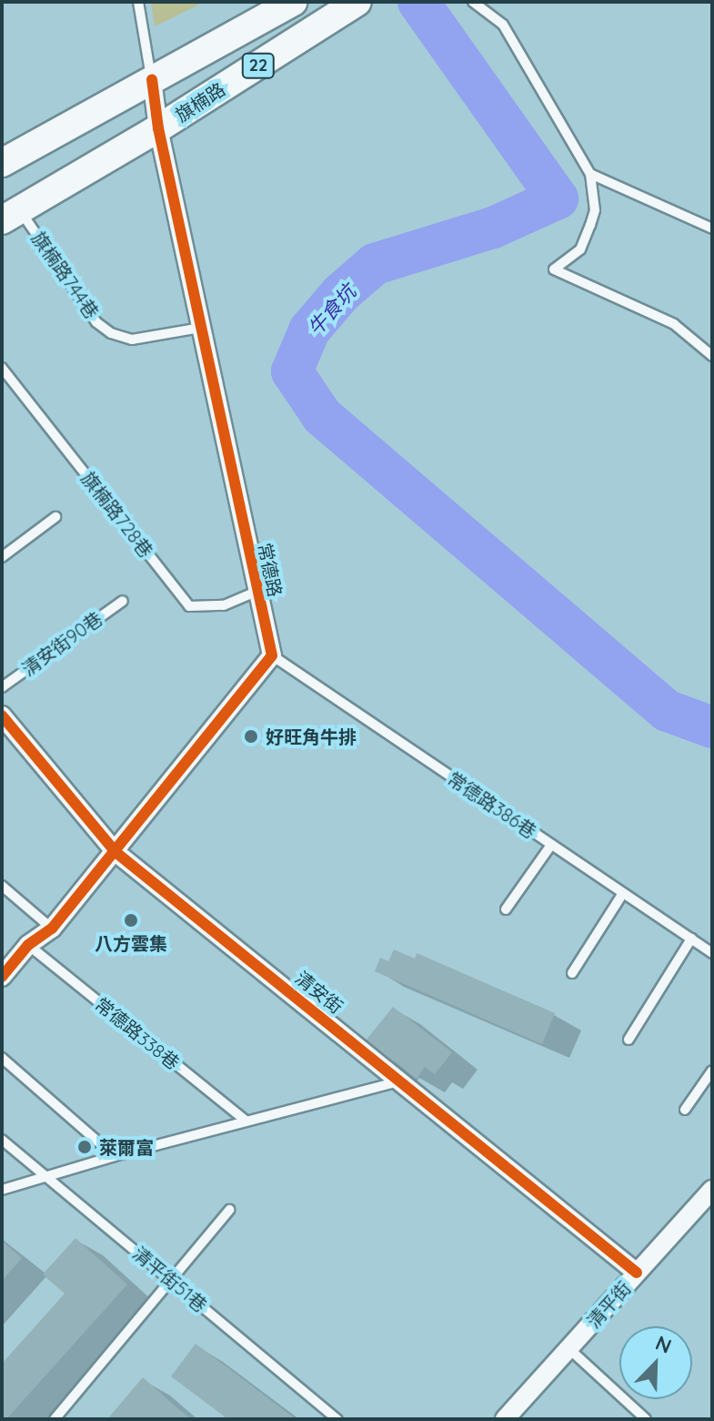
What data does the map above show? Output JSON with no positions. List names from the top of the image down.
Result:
{
  "streets": {
    "main road": ["22", "旗楠路"],
    "street": ["常德路", "清安街", "清平街"],
    "lane": [
      "旗楠路744巷",
      "旗楠路728巷",
      "清安街90巷",
      "常德路386巷",
      "常德路338巷",
      "清平街51巷"
    ]
  },
  "crossings": [
    ["22", "常德路"],
    ["旗楠路", "旗楠路744巷"],
    ["旗楠路", "常德路"],
    ["旗楠路744巷", "常德路"],
    ["旗楠路728巷", "常德路"],
    ["常德路", "常德路386巷"],
    ["清安街", "清平街"]
  ],
  "water": ["牛食坑"],
  "places": ["好旺角牛排", "八方雲集", "萊爾富"],
  "north": "top right"
}
